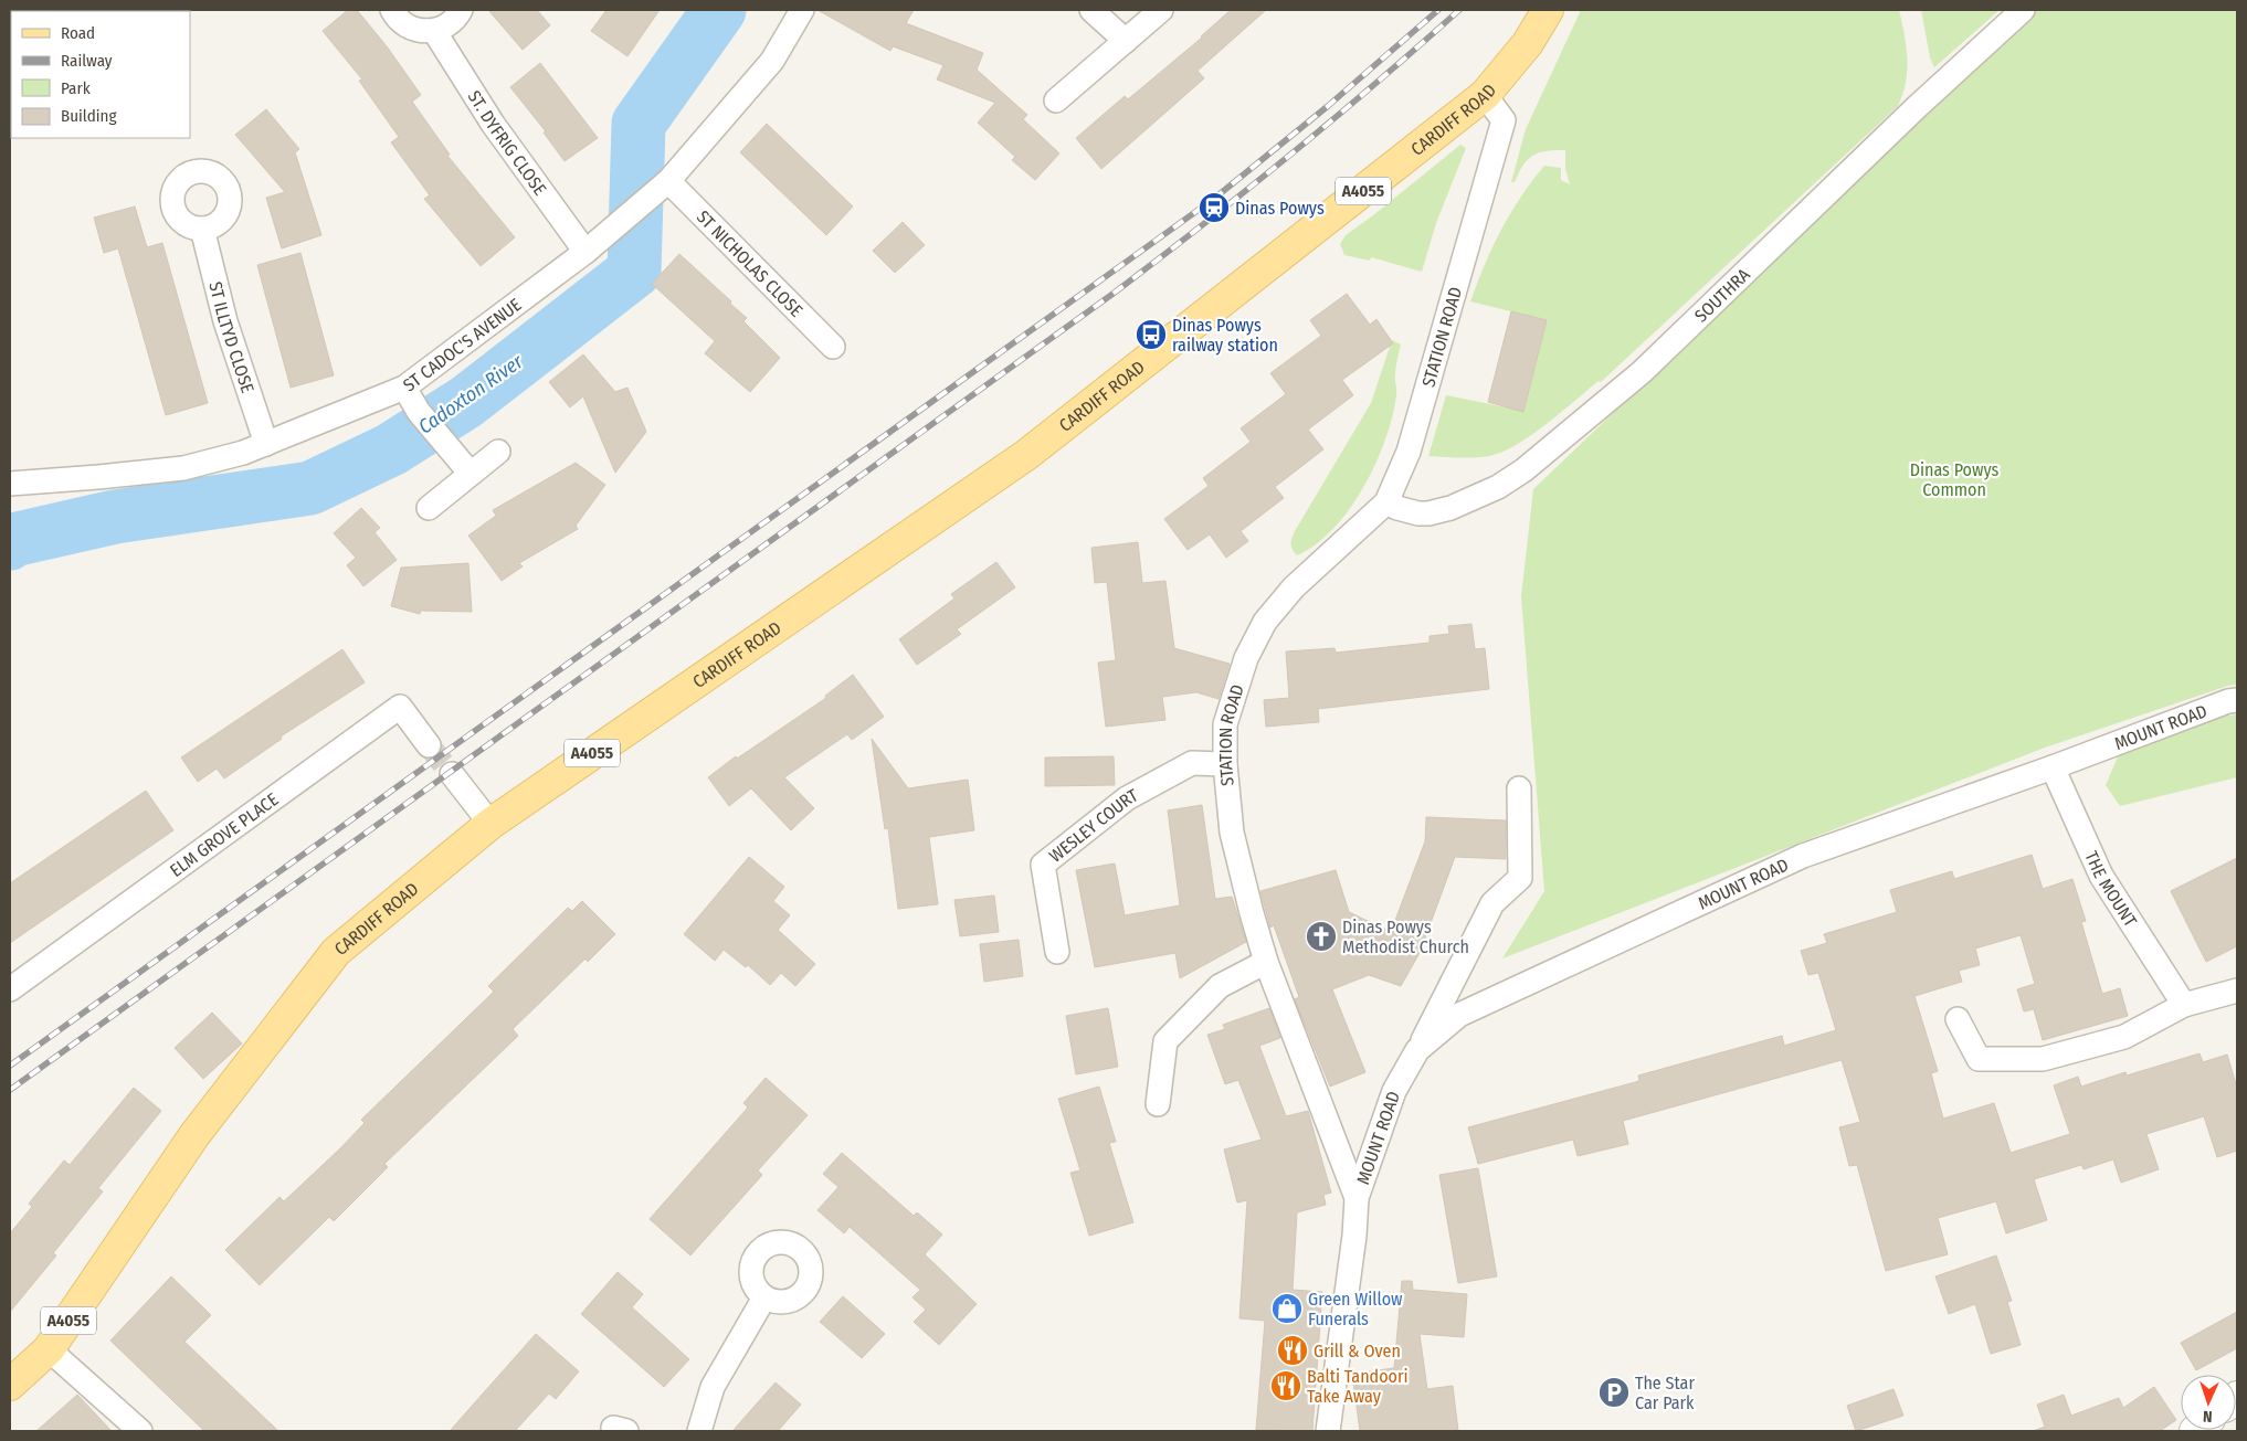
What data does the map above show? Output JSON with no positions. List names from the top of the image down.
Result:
{
  "streets": {
    "main road": ["CARDIFF ROAD", "A4055"],
    "street": [
      "ST. DYFRIG CLOSE",
      "ST NICHOLAS CLOSE",
      "SOUTHRA",
      "ST ILLTYD CLOSE",
      "STATION ROAD",
      "ST CADOC'S AVENUE",
      "MOUNT ROAD",
      "WESLEY COURT",
      "ELM GROVE PLACE",
      "THE MOUNT"
    ]
  },
  "crossings": [
    ["CARDIFF ROAD", "STATION ROAD"],
    ["ST. DYFRIG CLOSE", "ST CADOC'S AVENUE"],
    ["ST NICHOLAS CLOSE", "ST CADOC'S AVENUE"],
    ["SOUTHRA", "STATION ROAD"],
    ["ST ILLTYD CLOSE", "ST CADOC'S AVENUE"],
    ["STATION ROAD", "MOUNT ROAD"],
    ["STATION ROAD", "WESLEY COURT"],
    ["MOUNT ROAD", "THE MOUNT"]
  ],
  "water": ["Cadoxton River"],
  "parks": ["Dinas Powys Common"],
  "places": {
    "station": ["Dinas Powys"],
    "bus stop": ["Dinas Powys railway station"],
    "church": ["Dinas Powys Methodist Church"],
    "shop": ["Green Willow Funerals"],
    "restaurant": ["Grill & Oven", "Balti Tandoori Take Away"],
    "parking": ["The Star Car Park"]
  },
  "legend": [
    "Road",
    "Railway",
    "Park",
    "Building"
  ],
  "north": "bottom"
}
